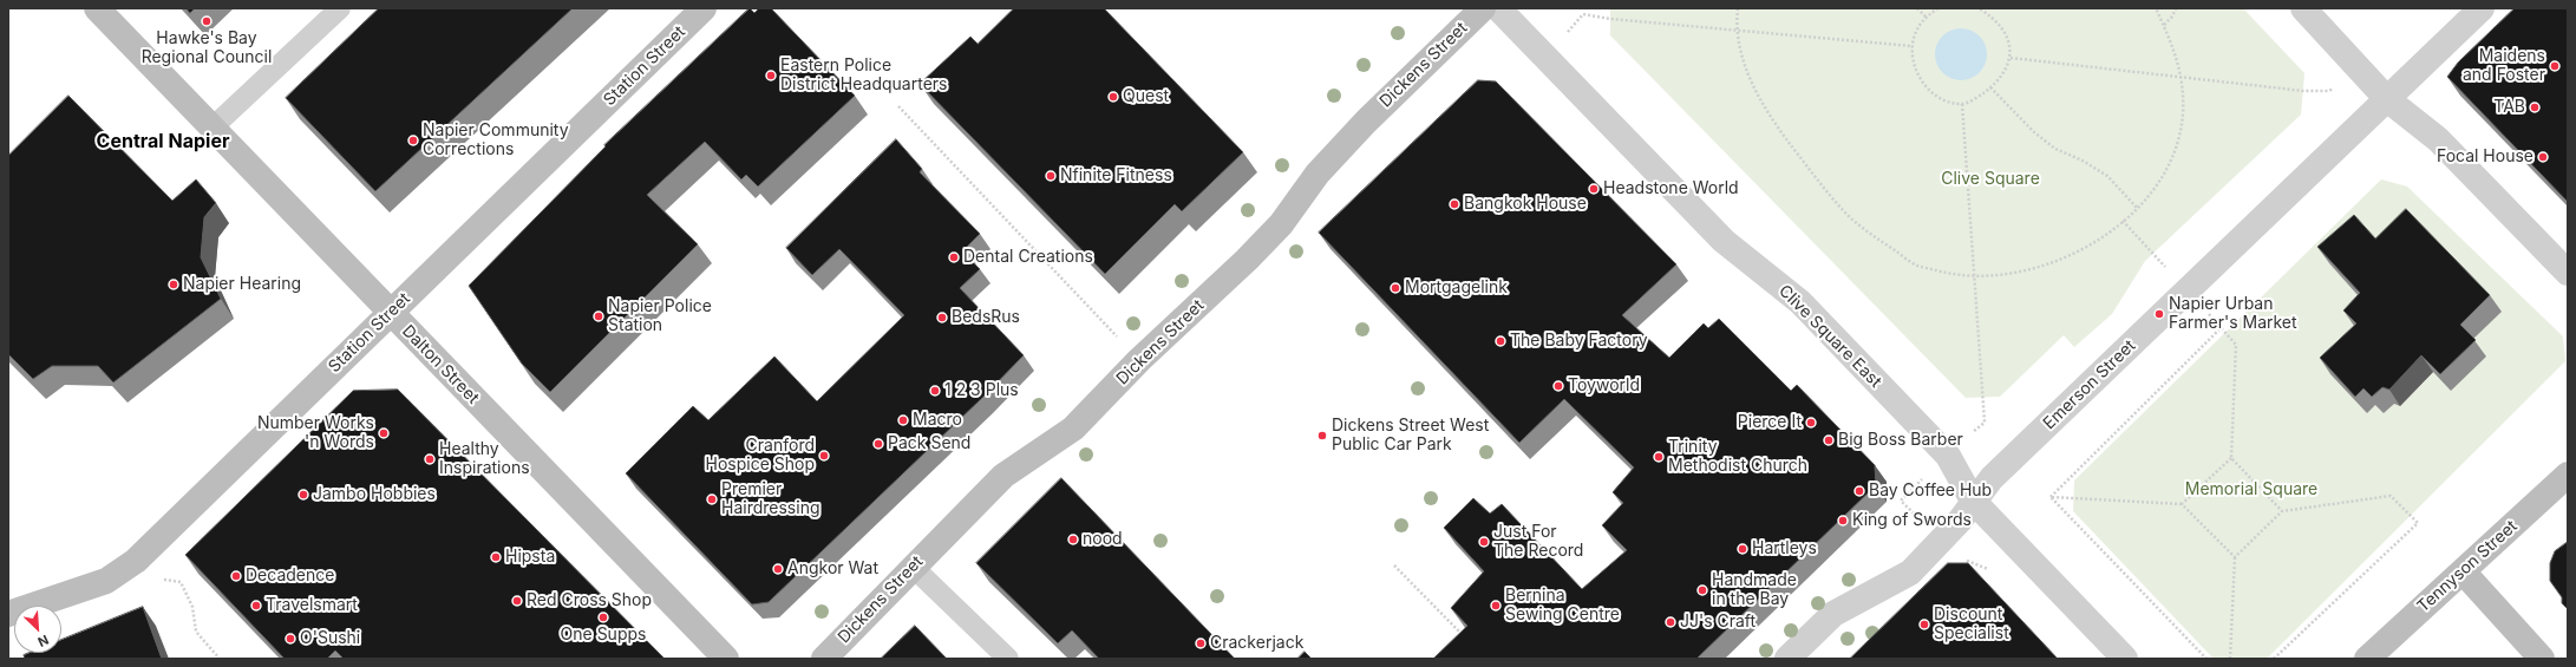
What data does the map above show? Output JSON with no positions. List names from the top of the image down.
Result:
{
  "streets": {
    "street": [
      "Dickens Street",
      "Station Street",
      "Clive Square East",
      "Dalton Street",
      "Emerson Street",
      "Tennyson Street"
    ]
  },
  "crossings": [
    ["Station Street", "Dalton Street"],
    ["Clive Square East", "Emerson Street"]
  ],
  "districts": ["Central Napier"],
  "parks": ["Clive Square", "Memorial Square"],
  "places": [
    "Hawke's Bay Regional Council",
    "Maidens and Foster",
    "Eastern Police District Headquarters",
    "Quest",
    "TAB",
    "Napier Community Corrections",
    "Focal House",
    "Nfinite Fitness",
    "Headstone World",
    "Bangkok House",
    "Dental Creations",
    "Napier Hearing",
    "Mortgagelink",
    "Napier Urban Farmer's Market",
    "Napier Police Station",
    "BedsRus",
    "The Baby Factory",
    "Toyworld",
    "1 2 3 Plus",
    "Macro",
    "Pierce It",
    "Number Works 'n Words",
    "Dickens Street West Public Car Park",
    "Big Boss Barber",
    "Pack Send",
    "Cranford Hospice Shop",
    "Trinity Methodist Church",
    "Healthy Inspirations",
    "Bay Coffee Hub",
    "Jambo Hobbies",
    "Premier Hairdressing",
    "King of Swords",
    "nood",
    "Just For The Record",
    "Hartleys",
    "Hipsta",
    "Angkor Wat",
    "Decadence",
    "Handmade in the Bay",
    "Red Cross Shop",
    "Travelsmart",
    "Bernina Sewing Centre",
    "One Supps",
    "JJ's Craft",
    "Discount Specialist",
    "O'Sushi",
    "Crackerjack"
  ],
  "north": "bottom right"
}
